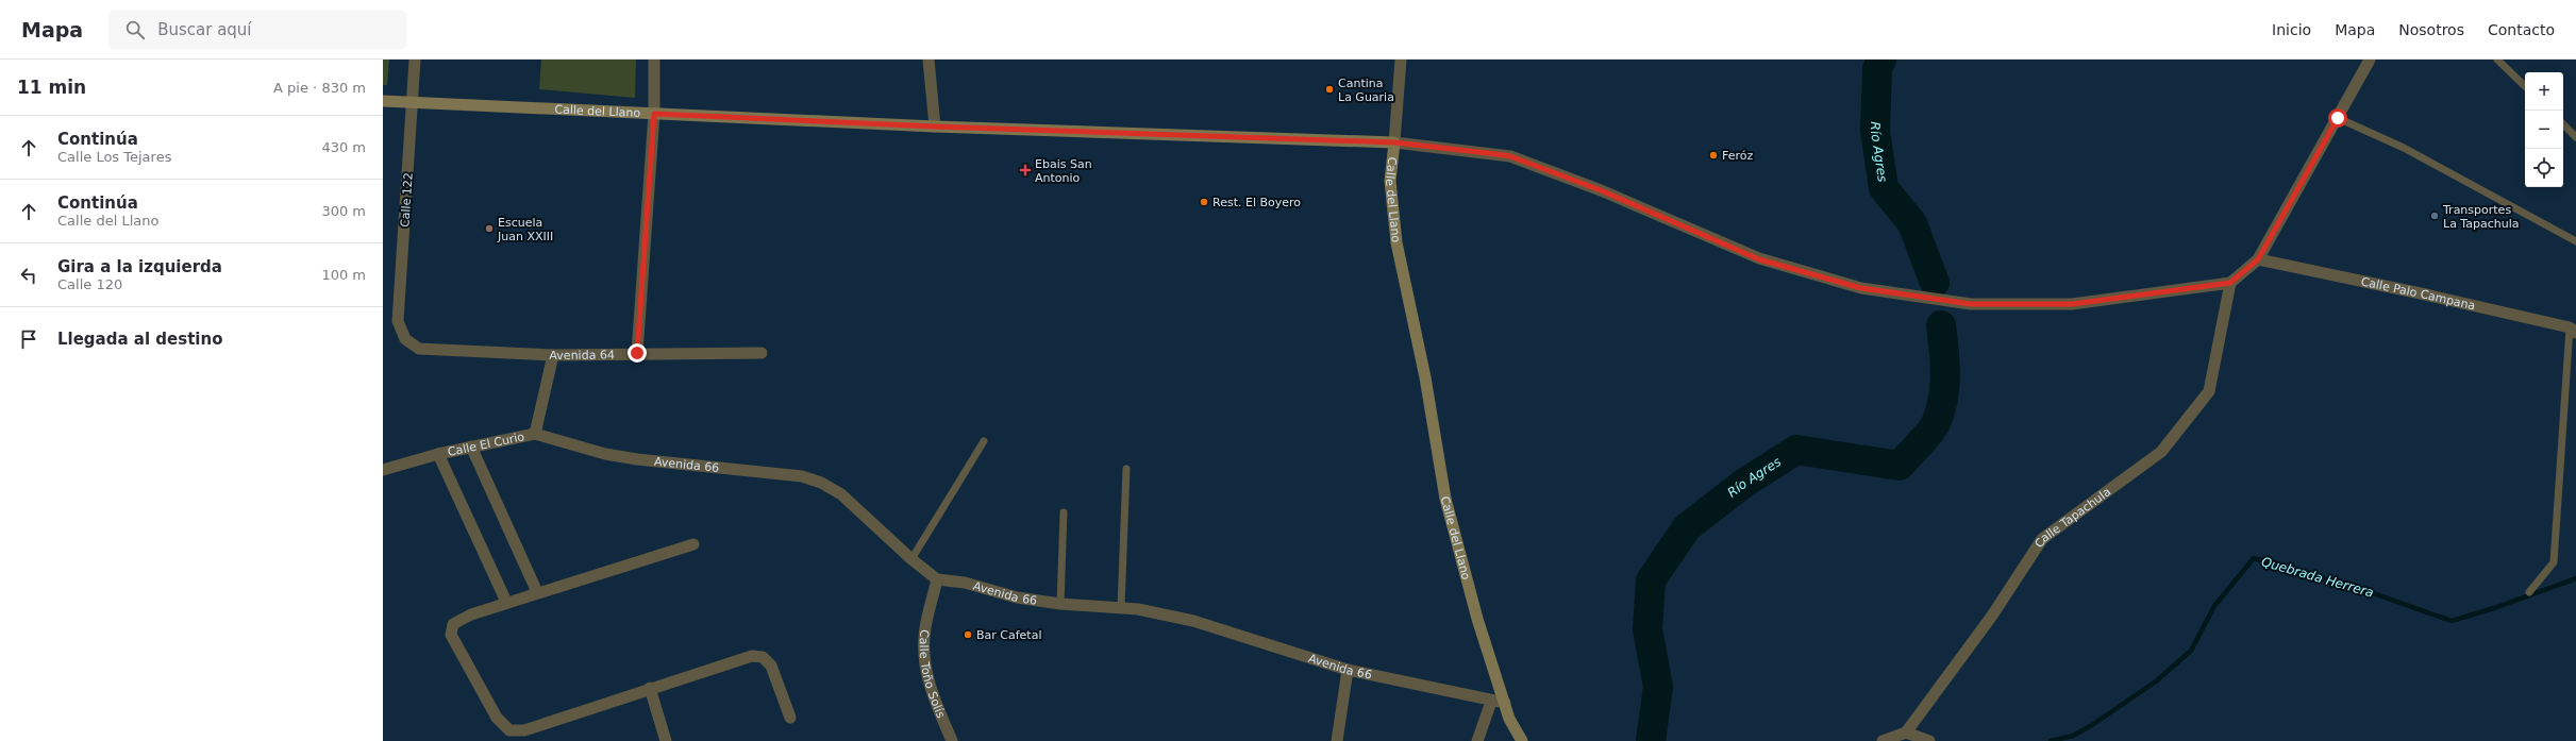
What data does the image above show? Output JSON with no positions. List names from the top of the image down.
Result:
{
  "streets": {
    "main road": ["Calle del Llano"],
    "street": [
      "Calle 122",
      "Calle Palo Campana",
      "Avenida 64",
      "Calle El Curio",
      "Avenida 66",
      "Calle Tapachula",
      "Calle Toño Solís"
    ]
  },
  "crossings": [
    ["Calle del Llano", "Calle 122"],
    ["Calle del Llano", "Avenida 66"],
    ["Calle 122", "Avenida 64"],
    ["Avenida 64", "Calle El Curio"],
    ["Calle El Curio", "Avenida 66"],
    ["Avenida 66", "Calle Toño Solís"]
  ],
  "water": ["Río Agres", "Quebrada Herrera"],
  "places": {
    "other": [
      "Cantina La Guaria",
      "Feróz",
      "Rest. El Boyero",
      "Transportes La Tapachula",
      "Escuela Juan XXIII",
      "Bar Cafetal"
    ],
    "health": ["Ebais San Antonio"]
  },
  "page": {
    "header": "Mapa",
    "search": "Buscar aquí",
    "nav": [
      "Inicio",
      "Mapa",
      "Nosotros",
      "Contacto"
    ],
    "heading": ["11 min", "A pie · 830 m"],
    "map_buttons": ["+", "−"],
    "list": [
      ["Continúa", "Calle Los Tejares", "430 m"],
      ["Continúa", "Calle del Llano", "300 m"],
      ["Gira a la izquierda", "Calle 120", "100 m"],
      "Llegada al destino"
    ]
  }
}
